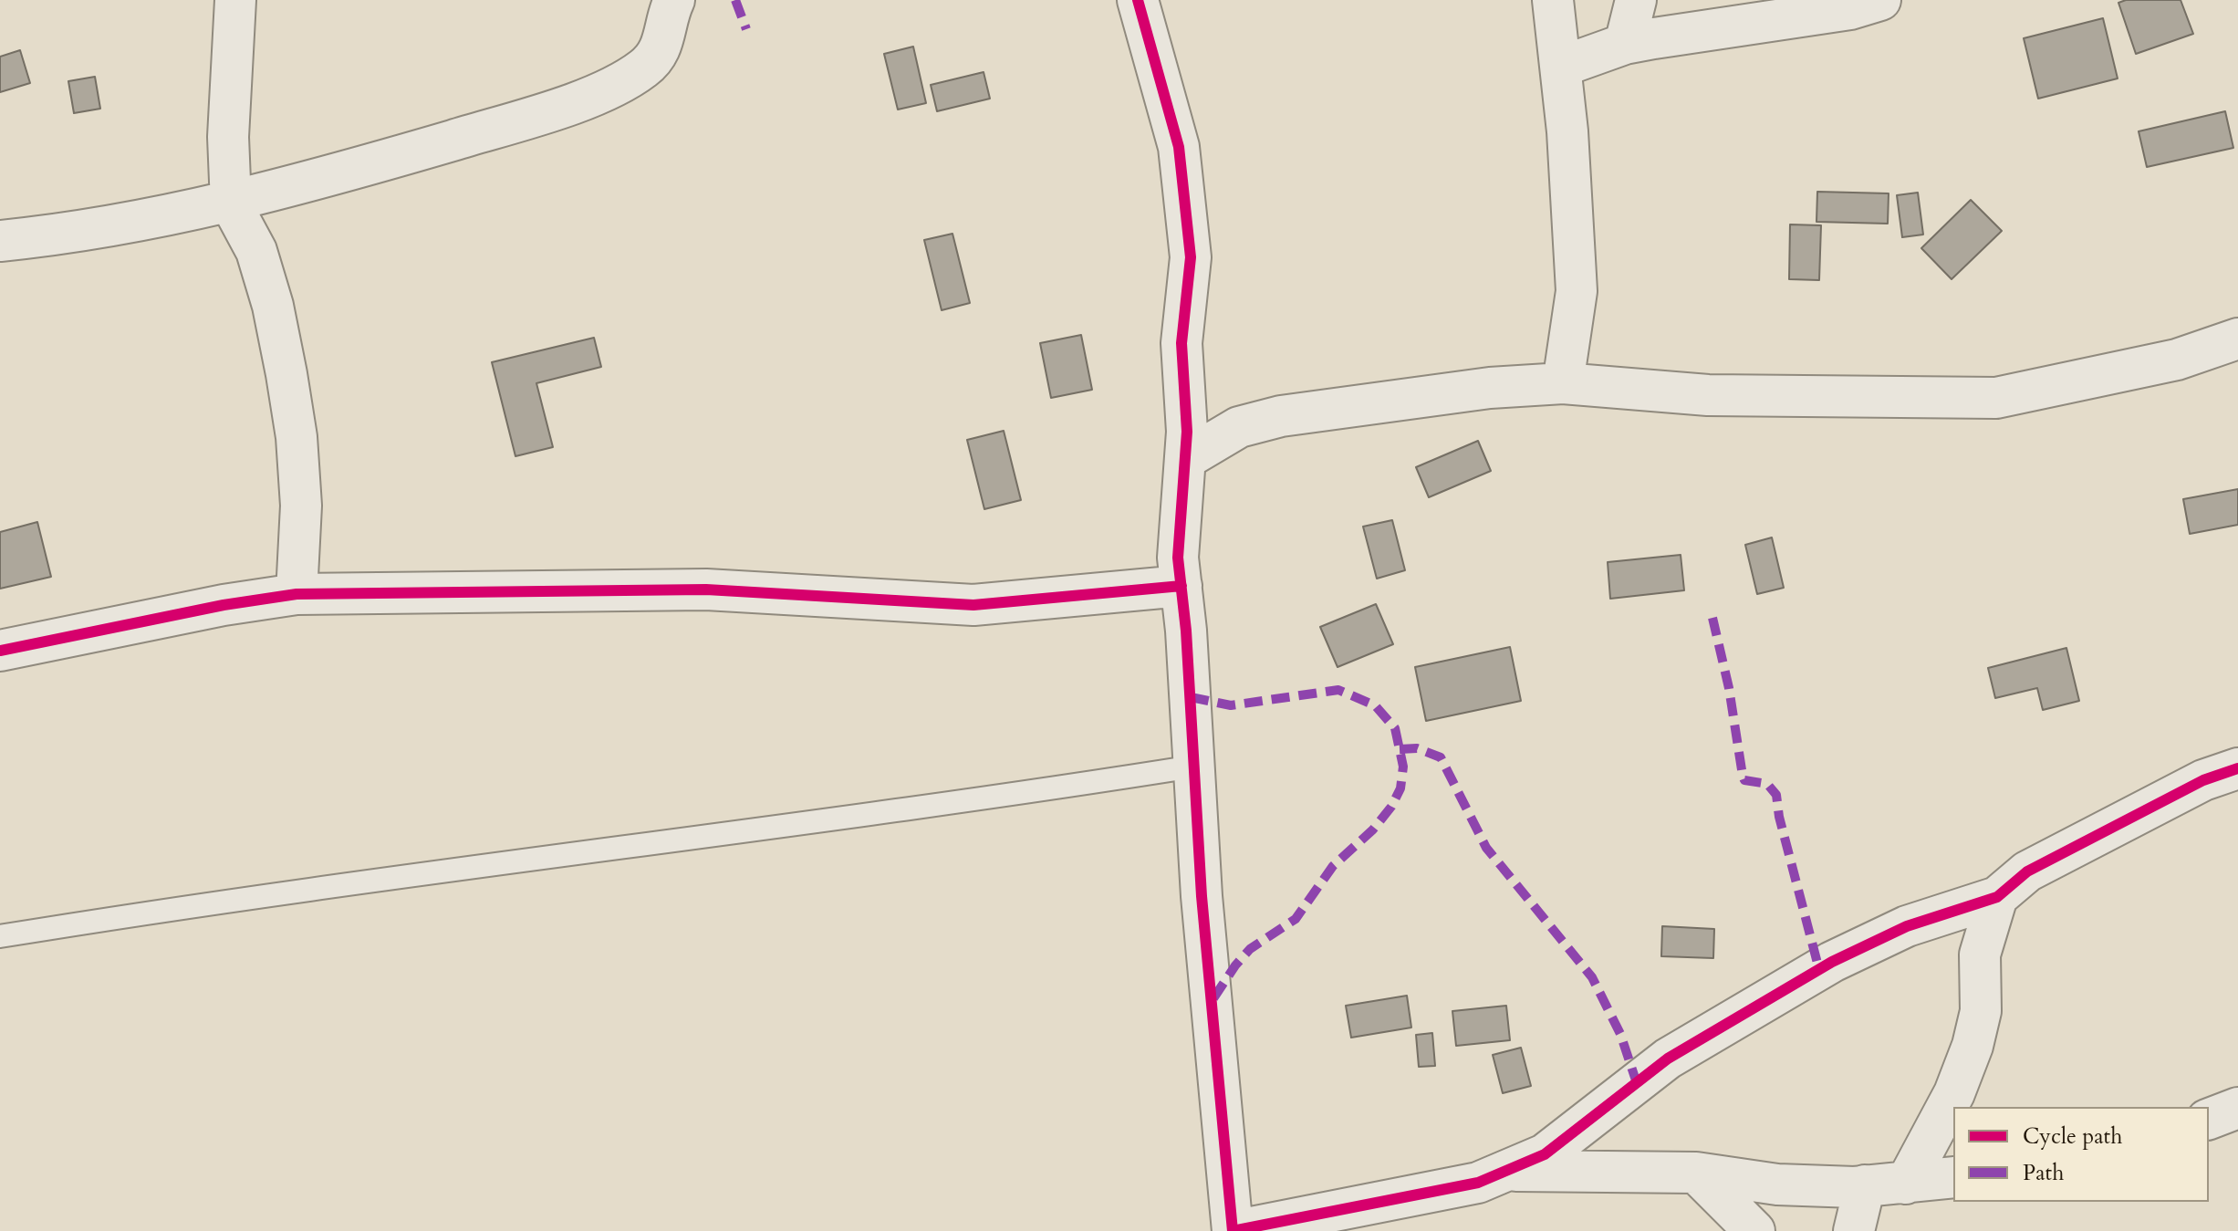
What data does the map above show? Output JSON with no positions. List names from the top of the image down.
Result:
{
  "legend": ["Cycle path", "Path"]
}
